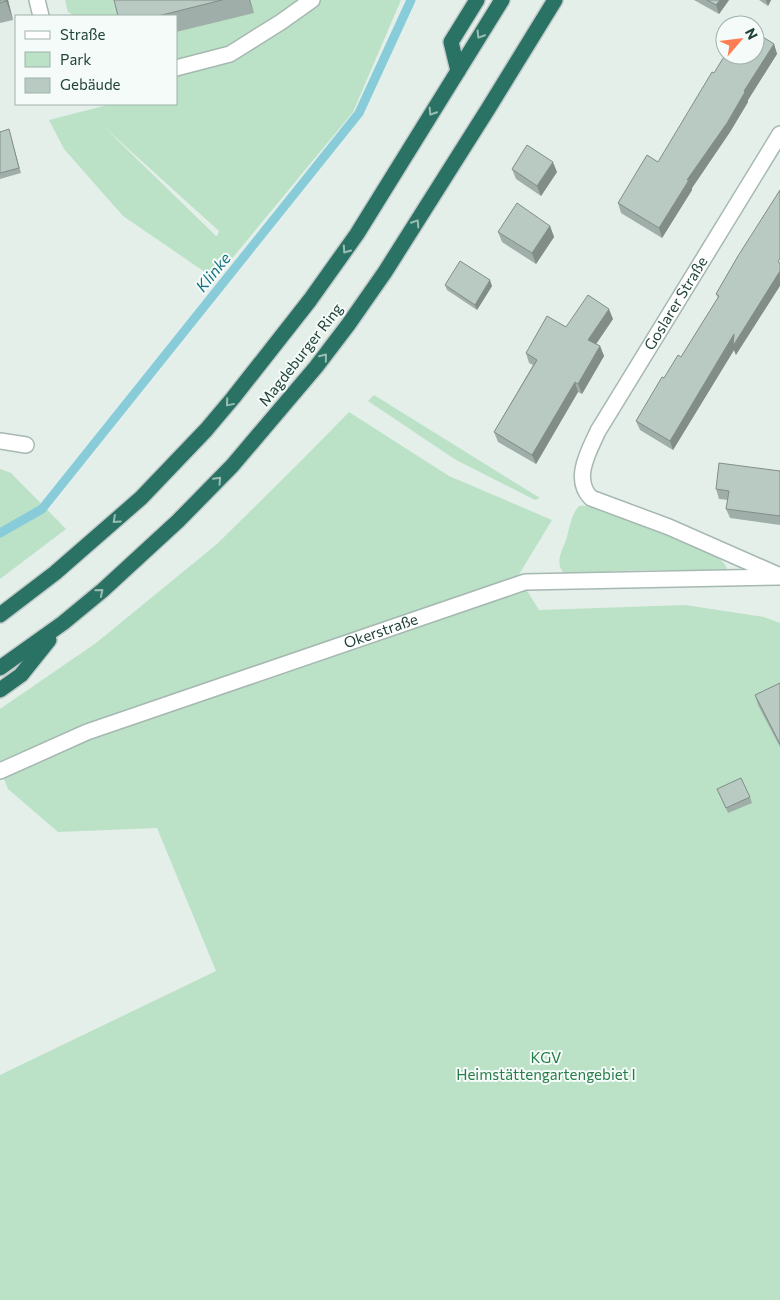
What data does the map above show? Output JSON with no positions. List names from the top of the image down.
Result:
{
  "streets": {
    "highway": ["Magdeburger Ring"],
    "street": ["Goslarer Straße", "Okerstraße"]
  },
  "crossings": [
    ["Goslarer Straße", "Okerstraße"]
  ],
  "water": ["Klinke"],
  "parks": ["KGV Heimstättengartengebiet I"],
  "legend": ["Straße", "Park", "Gebäude"],
  "north": "top right"
}
